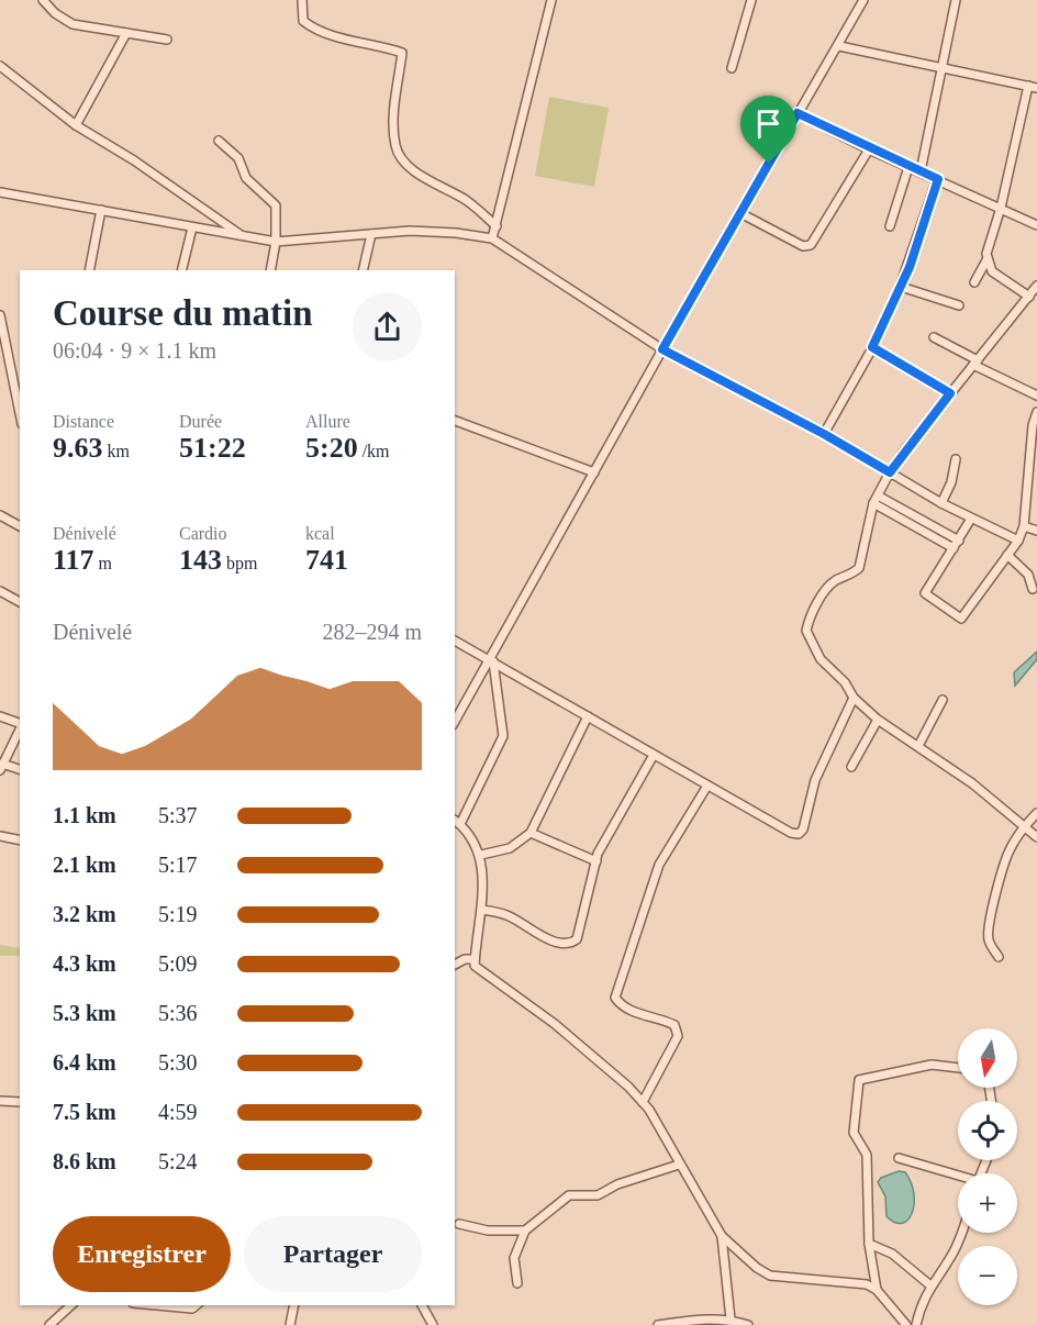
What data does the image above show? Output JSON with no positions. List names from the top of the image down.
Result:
{
  "north": "bottom",
  "page": {
    "heading": ["Course du matin", "06:04 · 9 × 1.1 km"],
    "stats": [
      ["Distance", "9.63 km"],
      ["Durée", "51:22"],
      ["Allure", "5:20 /km"],
      ["Dénivelé", "117 m"],
      ["Cardio", "143 bpm"],
      ["kcal", "741"]
    ],
    "chart": ["Dénivelé", "282–294 m"],
    "list": [
      {
        "name": "1.1 km",
        "note": "5:37"
      },
      {
        "name": "2.1 km",
        "note": "5:17"
      },
      {
        "name": "3.2 km",
        "note": "5:19"
      },
      {
        "name": "4.3 km",
        "note": "5:09"
      },
      {
        "name": "5.3 km",
        "note": "5:36"
      },
      {
        "name": "6.4 km",
        "note": "5:30"
      },
      {
        "name": "7.5 km",
        "note": "4:59"
      },
      {
        "name": "8.6 km",
        "note": "5:24"
      }
    ],
    "map_buttons": ["+", "−"],
    "buttons": ["Enregistrer", "Partager"]
  }
}
